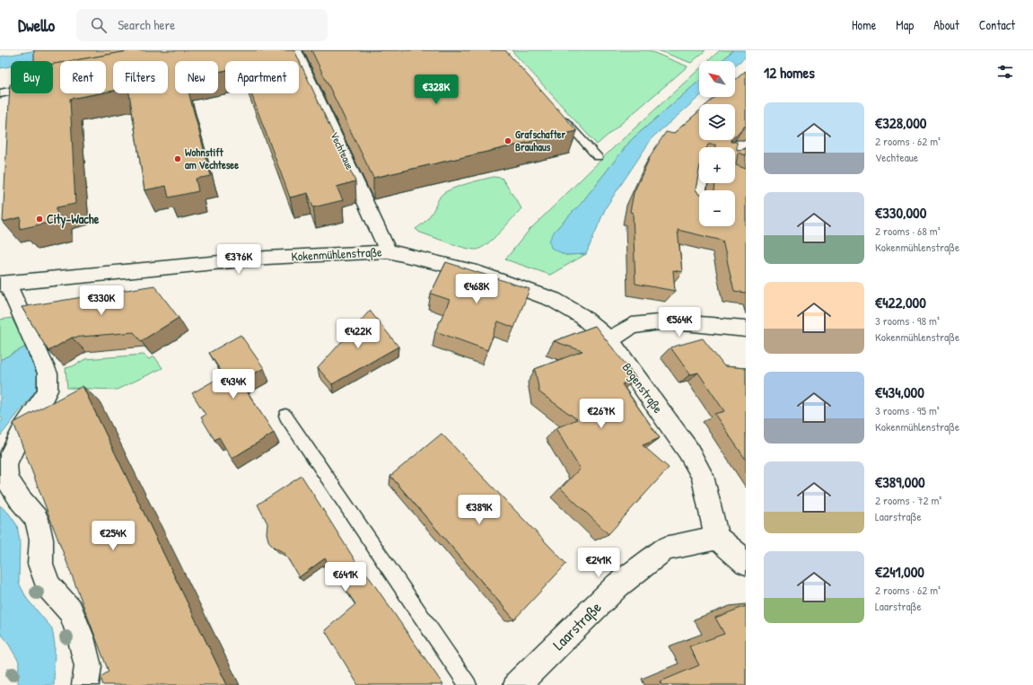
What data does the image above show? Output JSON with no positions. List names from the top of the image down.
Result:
{
  "streets": {
    "street": [
      "Vechteaue",
      "Kokenmühlenstraße",
      "Bogenstraße",
      "Laarstraße"
    ]
  },
  "crossings": [
    ["Vechteaue", "Kokenmühlenstraße"],
    ["Kokenmühlenstraße", "Bogenstraße"],
    ["Bogenstraße", "Laarstraße"]
  ],
  "places": ["Grafschafter Brauhaus", "Wohnstift am Vechtesee", "City-Wache"],
  "north": "top left",
  "page": {
    "header": "Dwello",
    "search": "Search here",
    "nav": [
      "Home",
      "Map",
      "About",
      "Contact"
    ],
    "heading": "12 homes",
    "map_buttons": ["+", "−"],
    "chip": [
      "Buy",
      "Rent",
      "Filters",
      "New",
      "Apartment"
    ],
    "price": [
      "€328K",
      "€376K",
      "€468K",
      "€330K",
      "€564K",
      "€422K",
      "€434K",
      "€267K",
      "€389K",
      "€254K",
      "€241K",
      "€641K"
    ],
    "list": [
      {
        "name": "€328,000",
        "note": "2 rooms · 62 m² · Vechteaue"
      },
      {
        "name": "€330,000",
        "note": "2 rooms · 68 m² · Kokenmühlenstraße"
      },
      {
        "name": "€422,000",
        "note": "3 rooms · 98 m² · Kokenmühlenstraße"
      },
      {
        "name": "€434,000",
        "note": "3 rooms · 95 m² · Kokenmühlenstraße"
      },
      {
        "name": "€389,000",
        "note": "2 rooms · 72 m² · Laarstraße"
      },
      {
        "name": "€241,000",
        "note": "2 rooms · 62 m² · Laarstraße"
      }
    ]
  }
}
